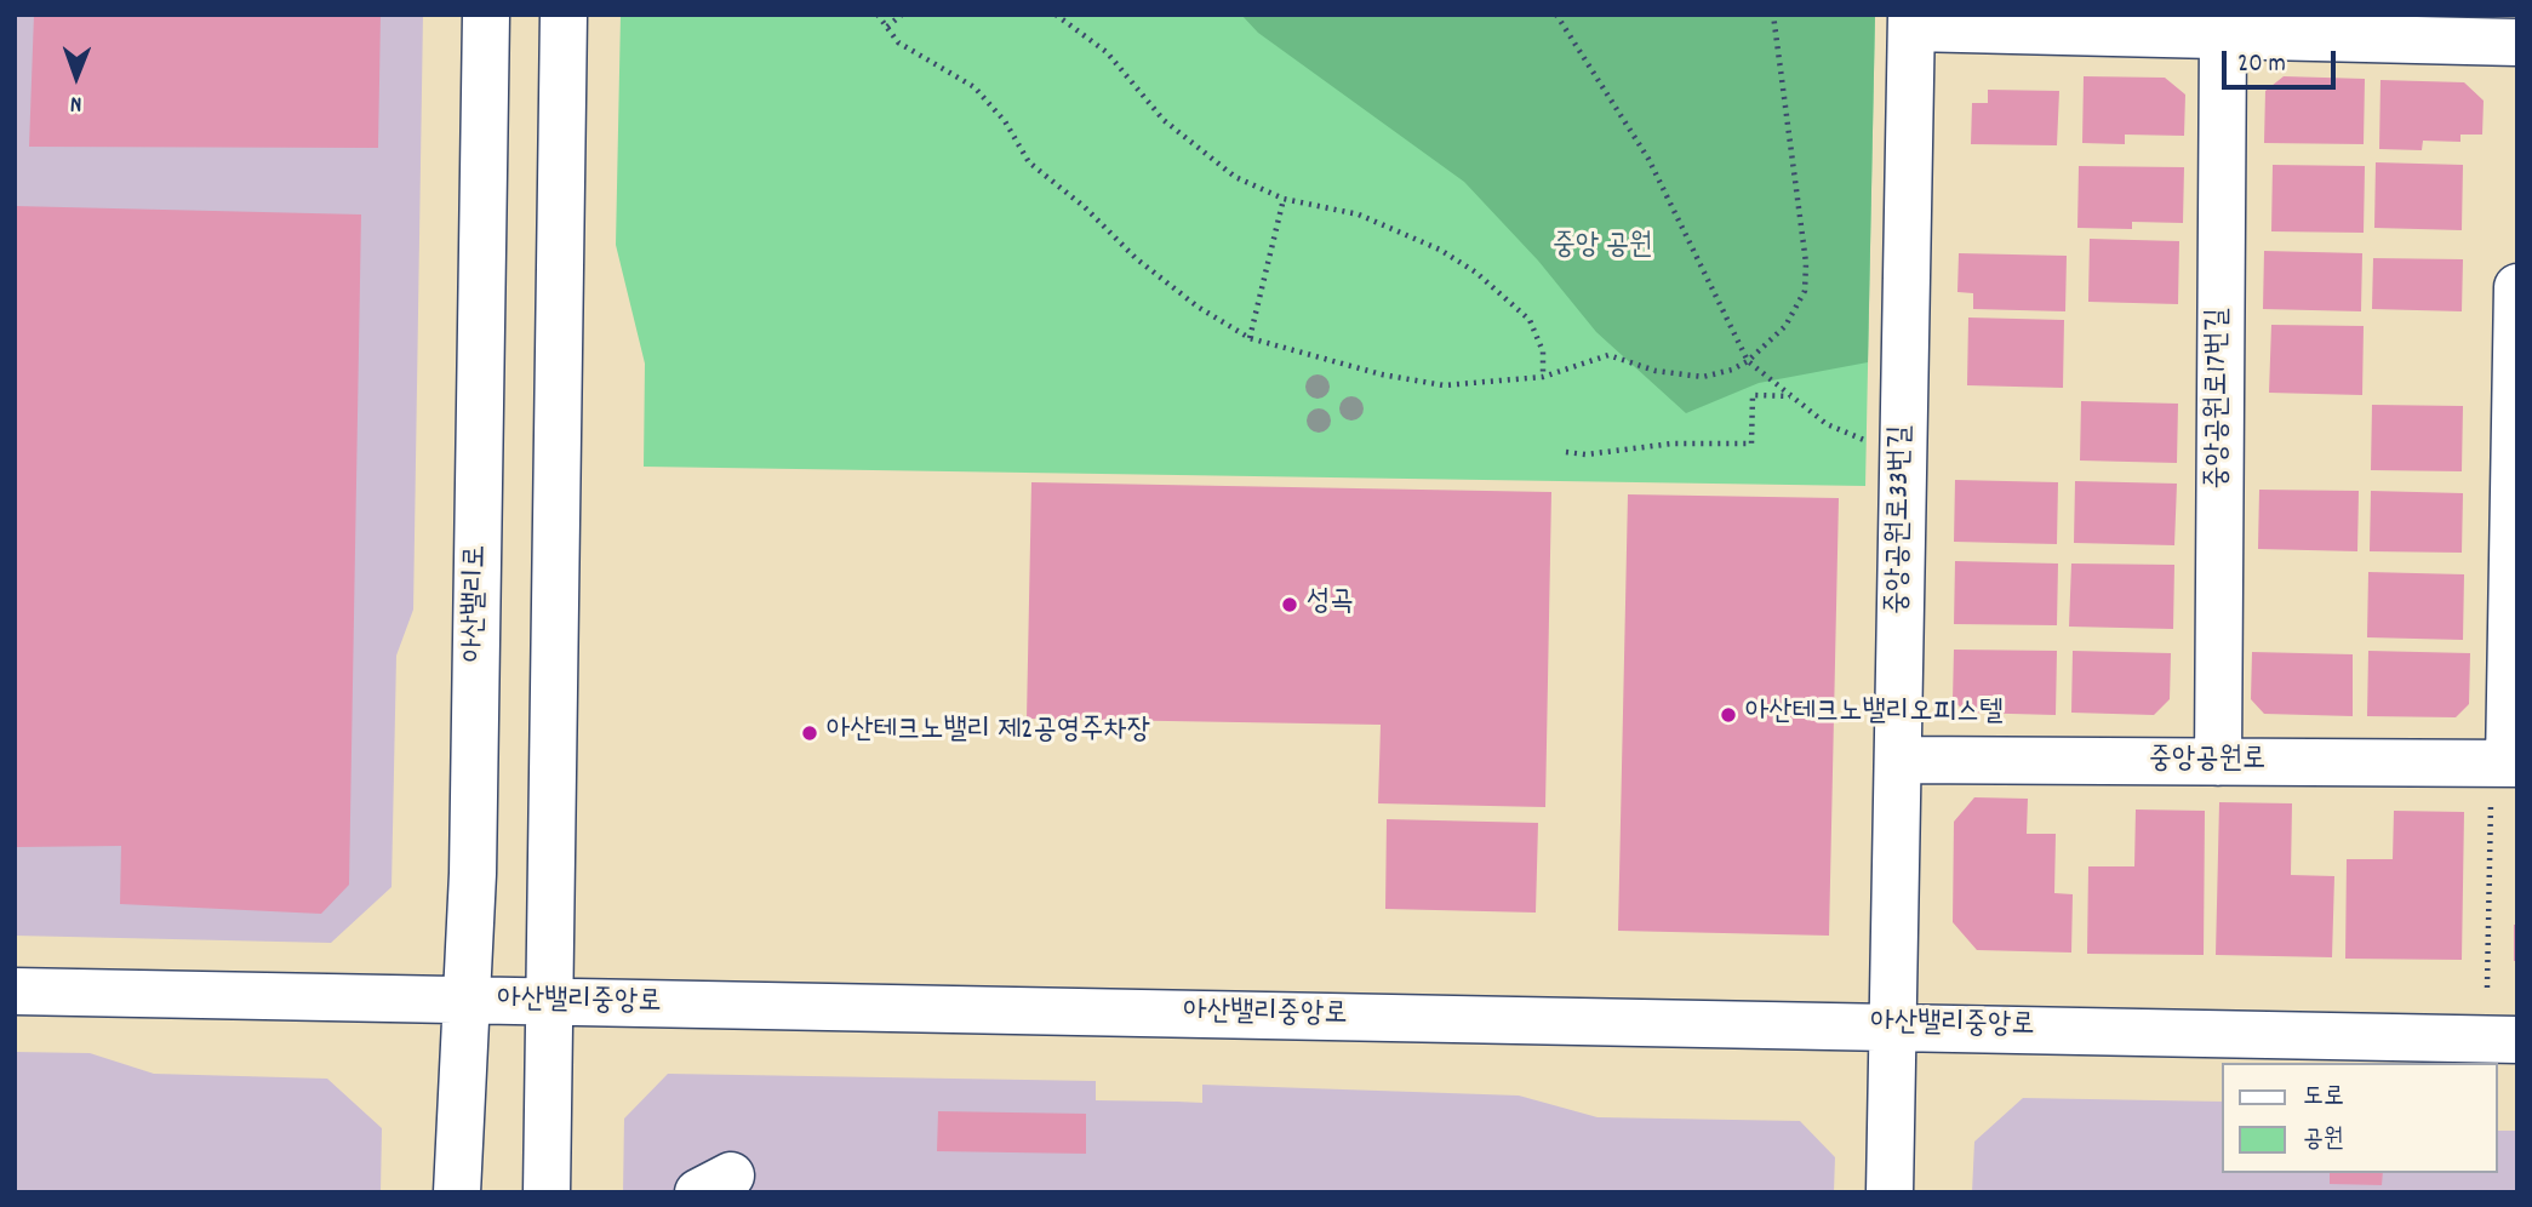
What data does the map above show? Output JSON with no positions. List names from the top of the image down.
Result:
{
  "streets": {
    "street": [
      "중앙공원로17번길",
      "중앙공원로33번길",
      "아산밸리로",
      "중앙공원로",
      "아산밸리중앙로"
    ]
  },
  "crossings": [
    ["중앙공원로17번길", "중앙공원로"],
    ["중앙공원로33번길", "중앙공원로"],
    ["중앙공원로33번길", "아산밸리중앙로"],
    ["아산밸리로", "아산밸리중앙로"]
  ],
  "parks": ["중앙 공원"],
  "places": ["성곡", "아산테크노밸리오피스텔", "아산테크노밸리 제2공영주차장"],
  "legend": ["도로", "공원"],
  "scale_bar": "20 m",
  "north": "bottom"
}
